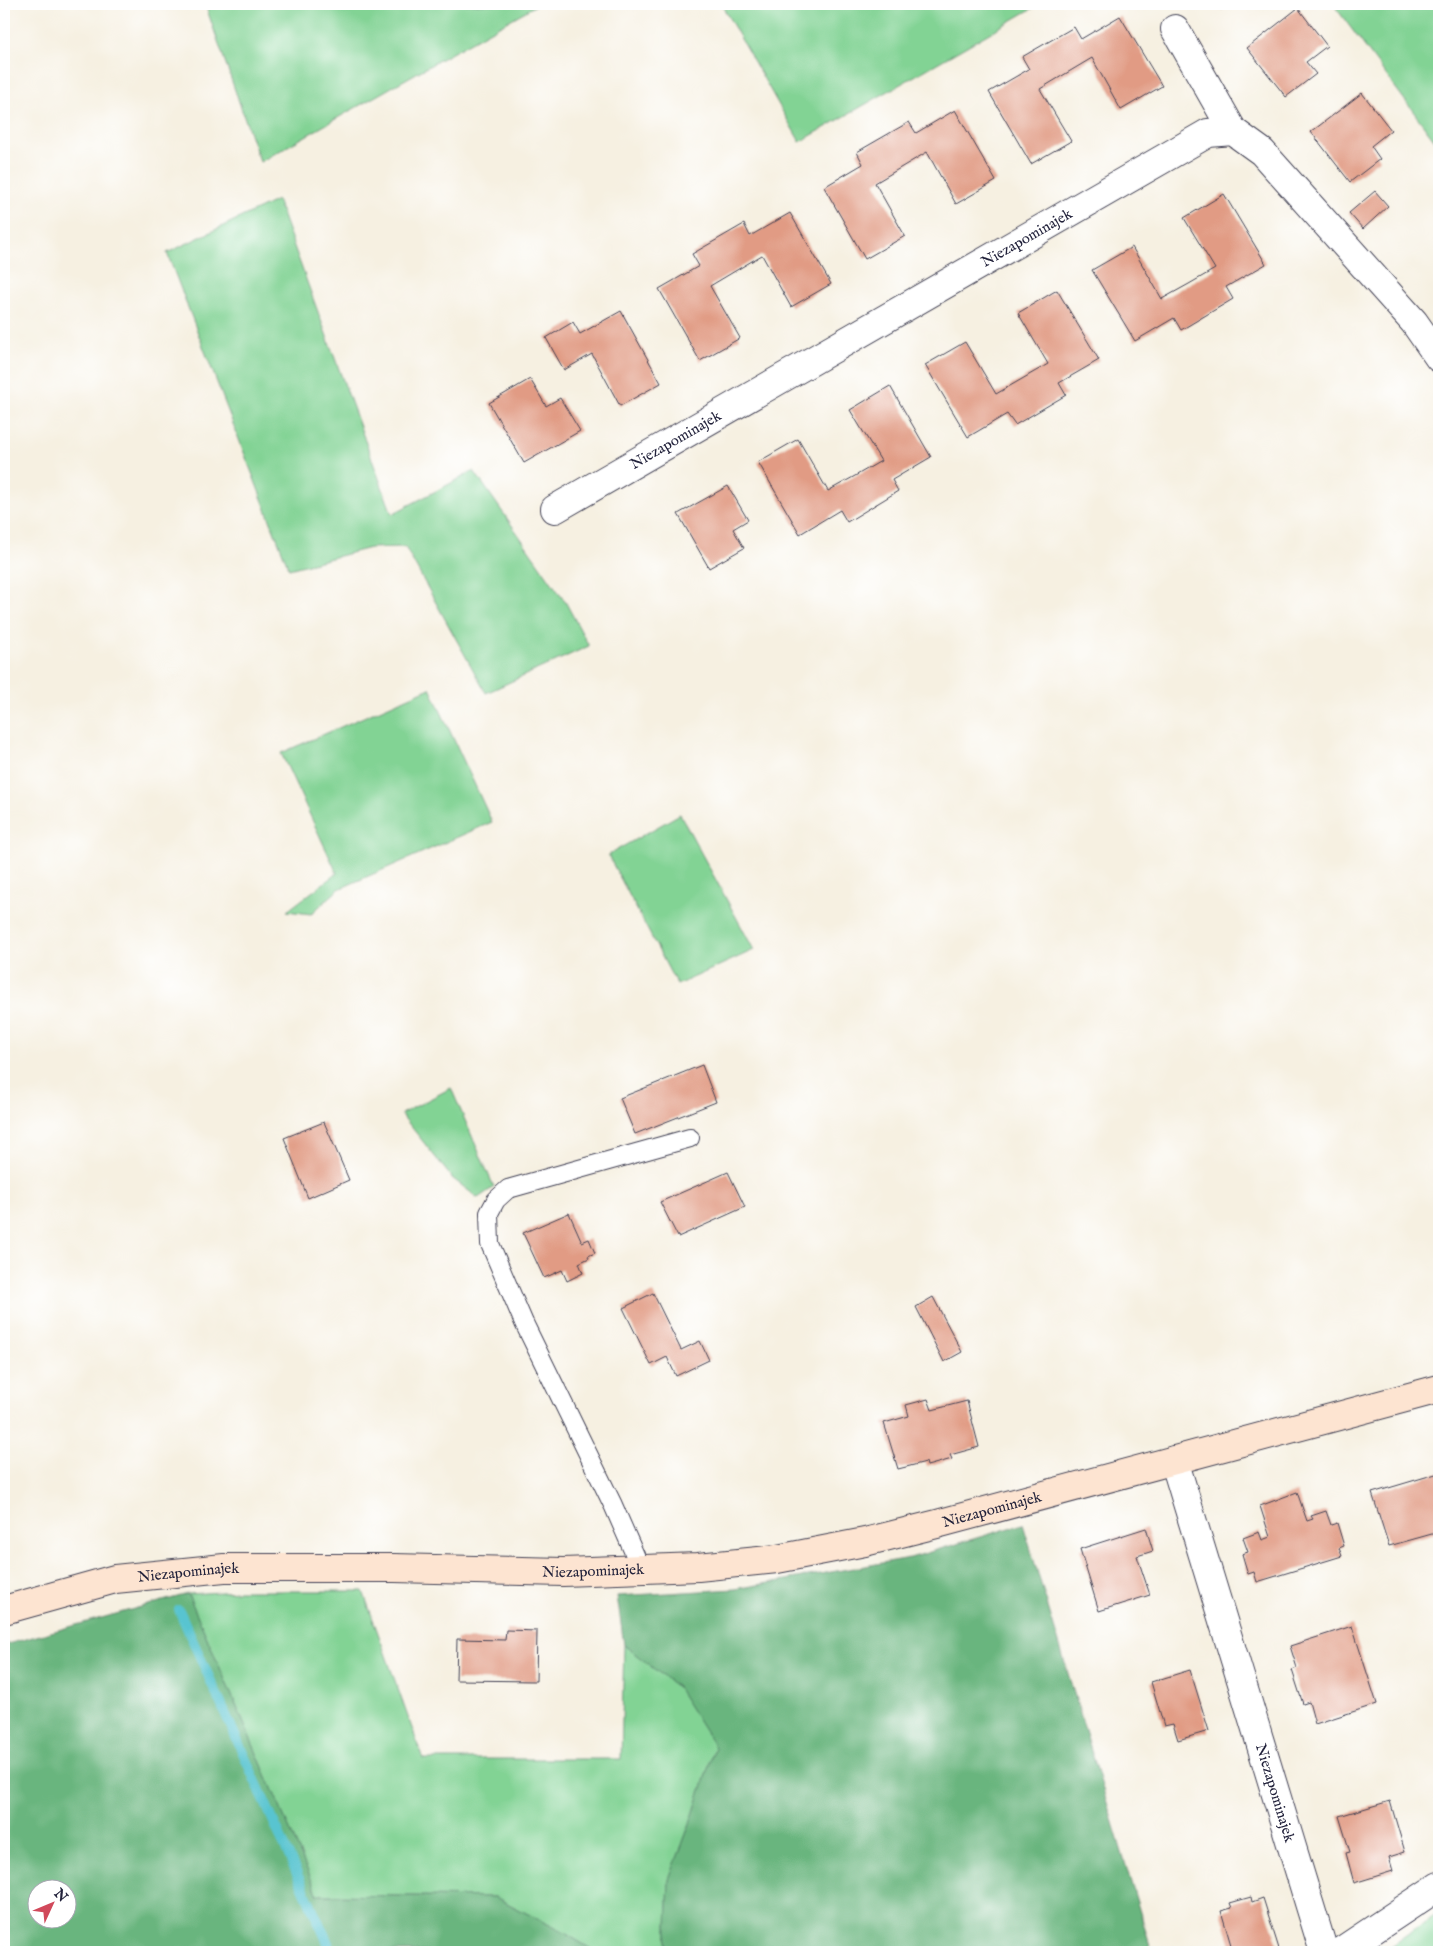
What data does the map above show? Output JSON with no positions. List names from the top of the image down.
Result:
{
  "streets": {
    "street": ["Niezapominajek"]
  },
  "north": "top right"
}
